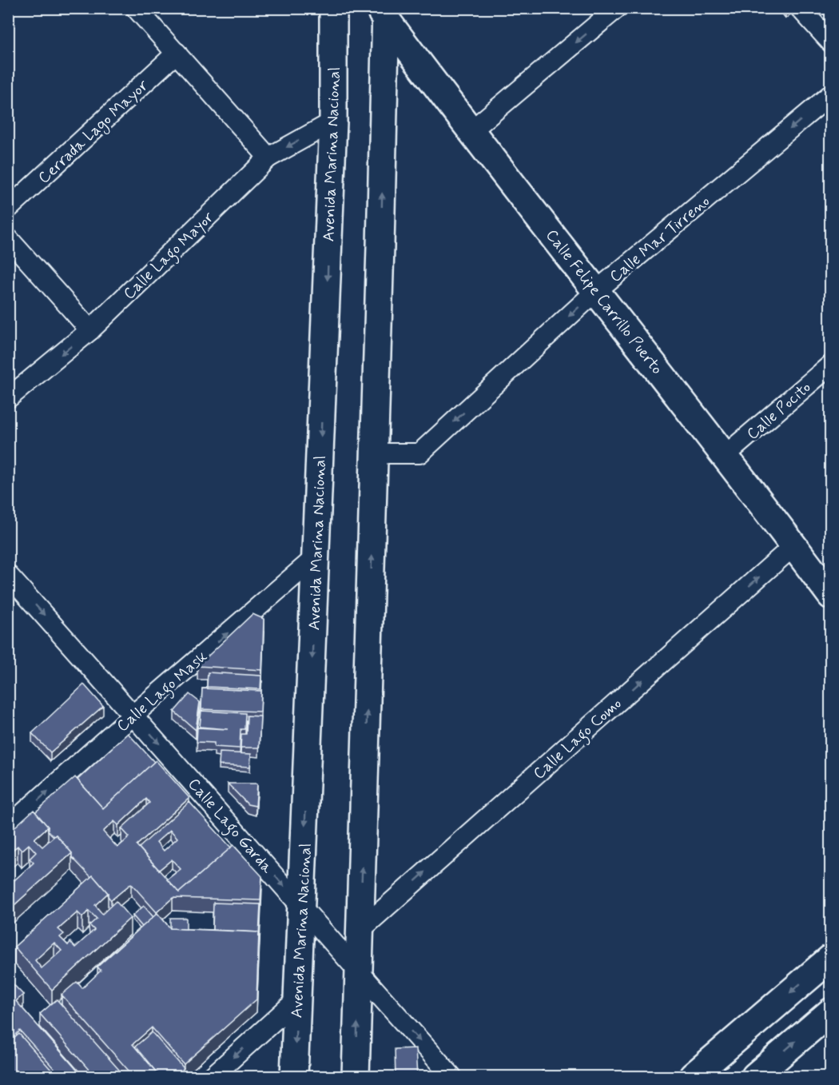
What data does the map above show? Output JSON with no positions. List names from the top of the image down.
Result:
{
  "streets": {
    "main road": ["Avenida Marina Nacional", "Calle Felipe Carrillo Puerto"],
    "street": [
      "Cerrada Lago Mayor",
      "Calle Mar Tirreno",
      "Calle Lago Mayor",
      "Calle Pocito",
      "Calle Lago Mask",
      "Calle Lago Como",
      "Calle Lago Garda"
    ]
  },
  "crossings": [
    ["Avenida Marina Nacional", "Calle Lago Mayor"],
    ["Avenida Marina Nacional", "Calle Lago Mask"],
    ["Avenida Marina Nacional", "Calle Lago Garda"],
    ["Calle Mar Tirreno", "Calle Felipe Carrillo Puerto"],
    ["Calle Felipe Carrillo Puerto", "Calle Pocito"],
    ["Calle Felipe Carrillo Puerto", "Calle Lago Como"],
    ["Calle Lago Mask", "Calle Lago Garda"]
  ],
  "one_way": [
    "Calle Mar Tirreno",
    "Calle Lago Mayor",
    "Calle Lago Mask",
    "Calle Lago Como",
    "Calle Lago Garda"
  ]
}
